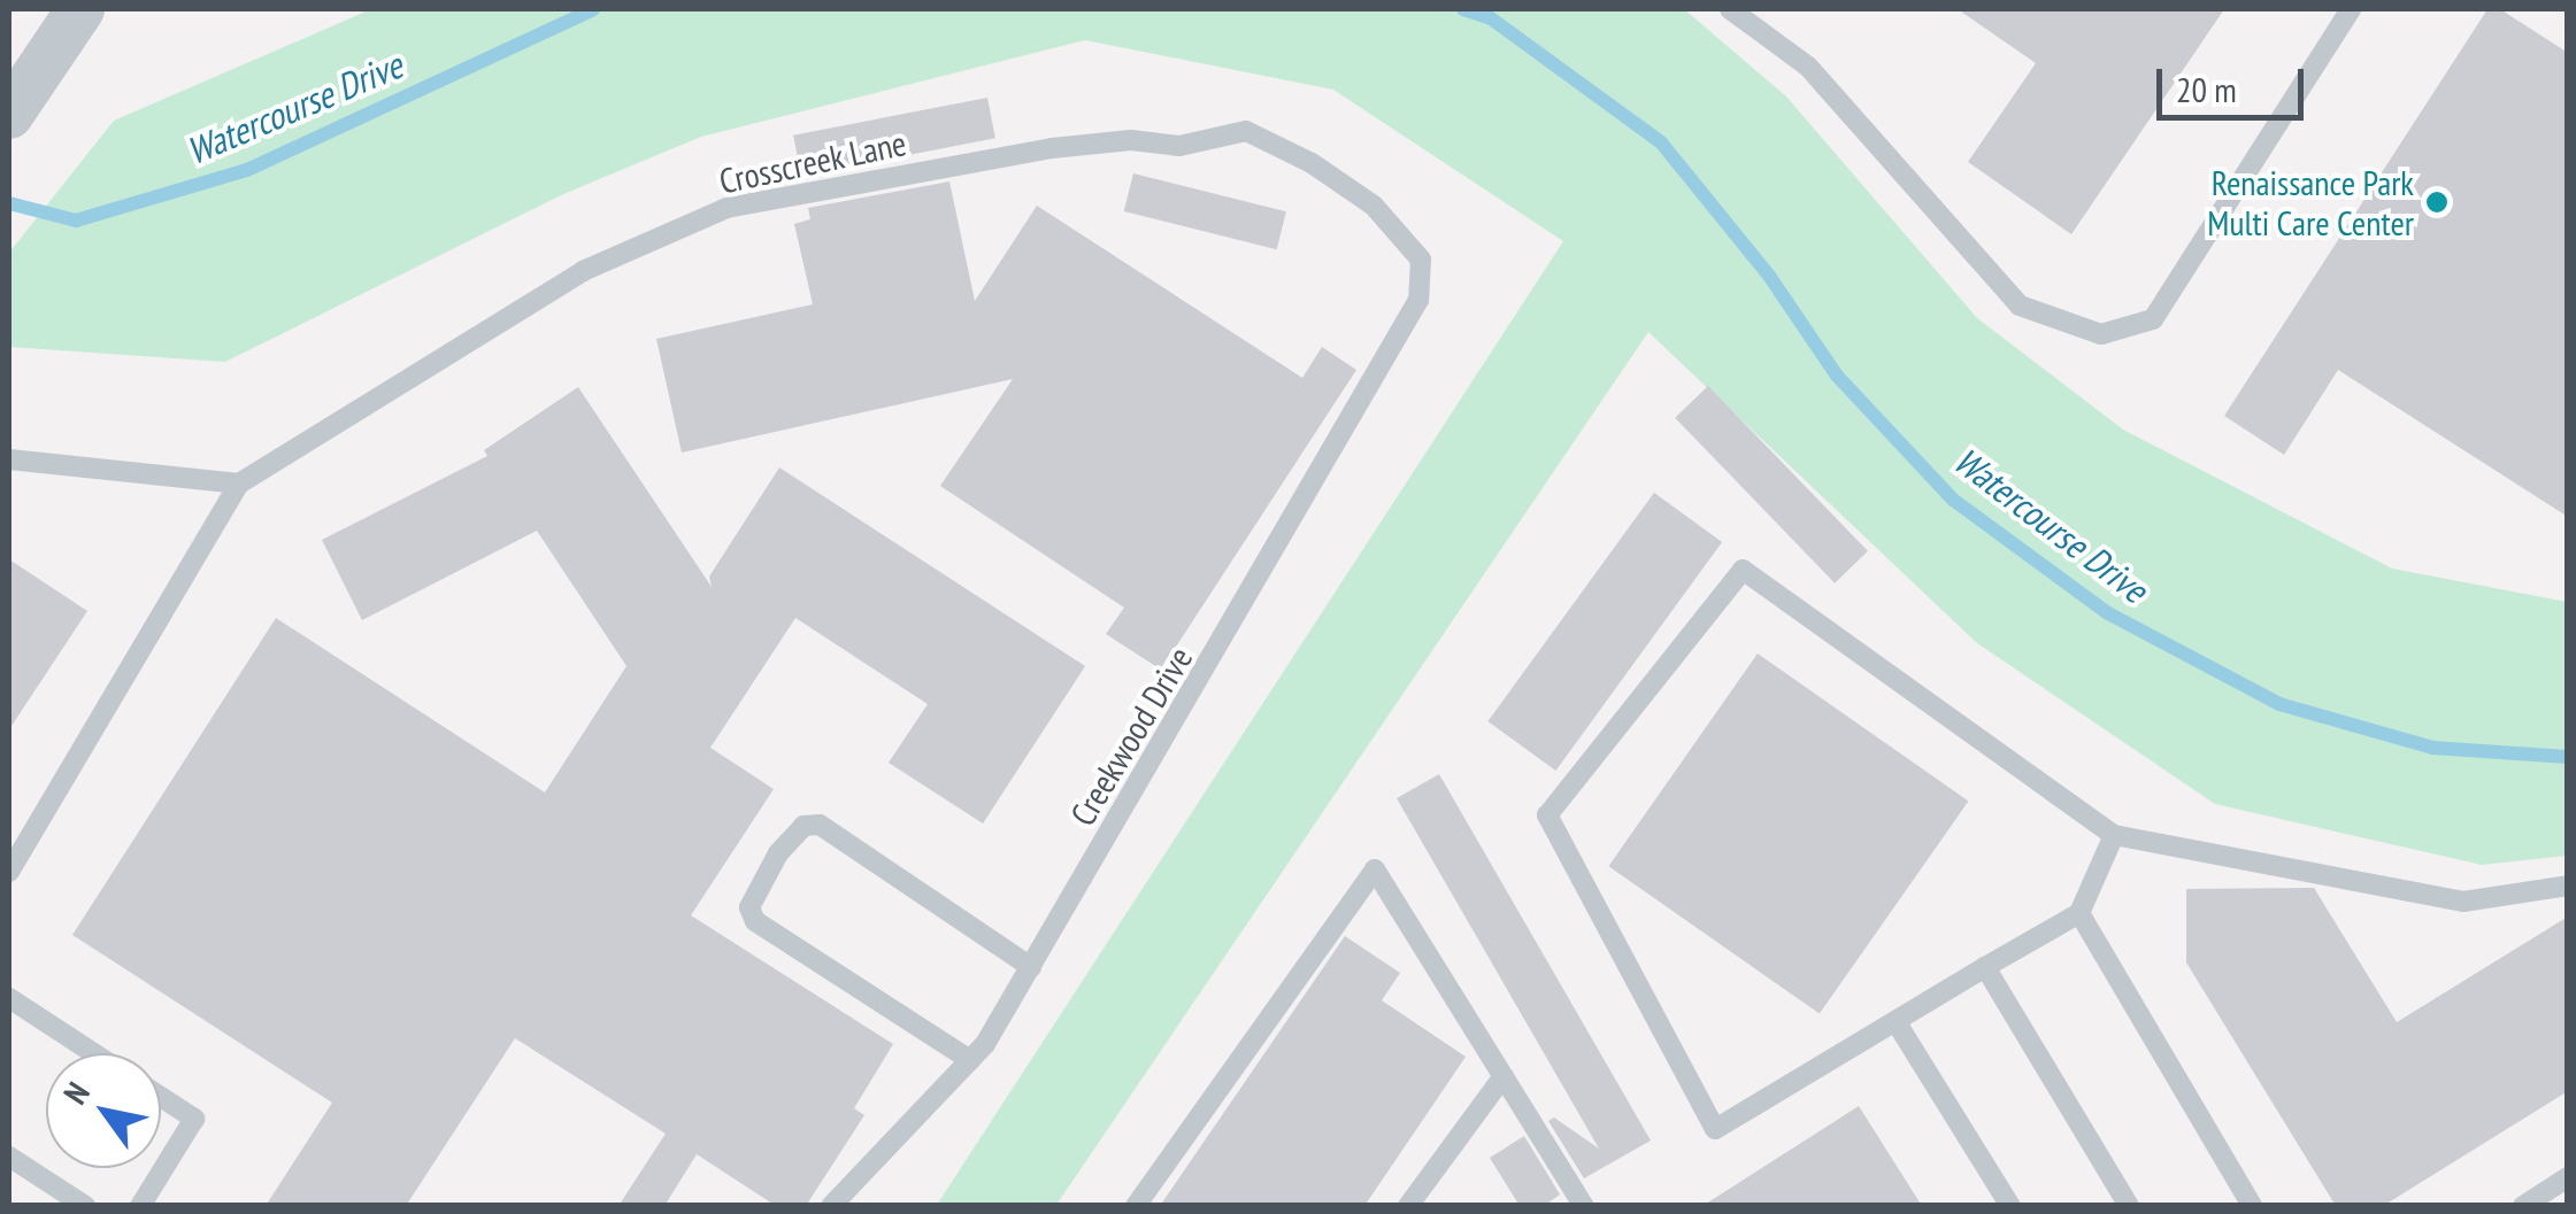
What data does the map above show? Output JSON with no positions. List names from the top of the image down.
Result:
{
  "streets": {
    "lane": ["Crosscreek Lane", "Creekwood Drive"]
  },
  "crossings": [
    ["Crosscreek Lane", "Creekwood Drive"]
  ],
  "water": ["Watercourse Drive"],
  "places": ["Renaissance Park Multi Care Center"],
  "scale_bar": "20 m",
  "north": "top left"
}
